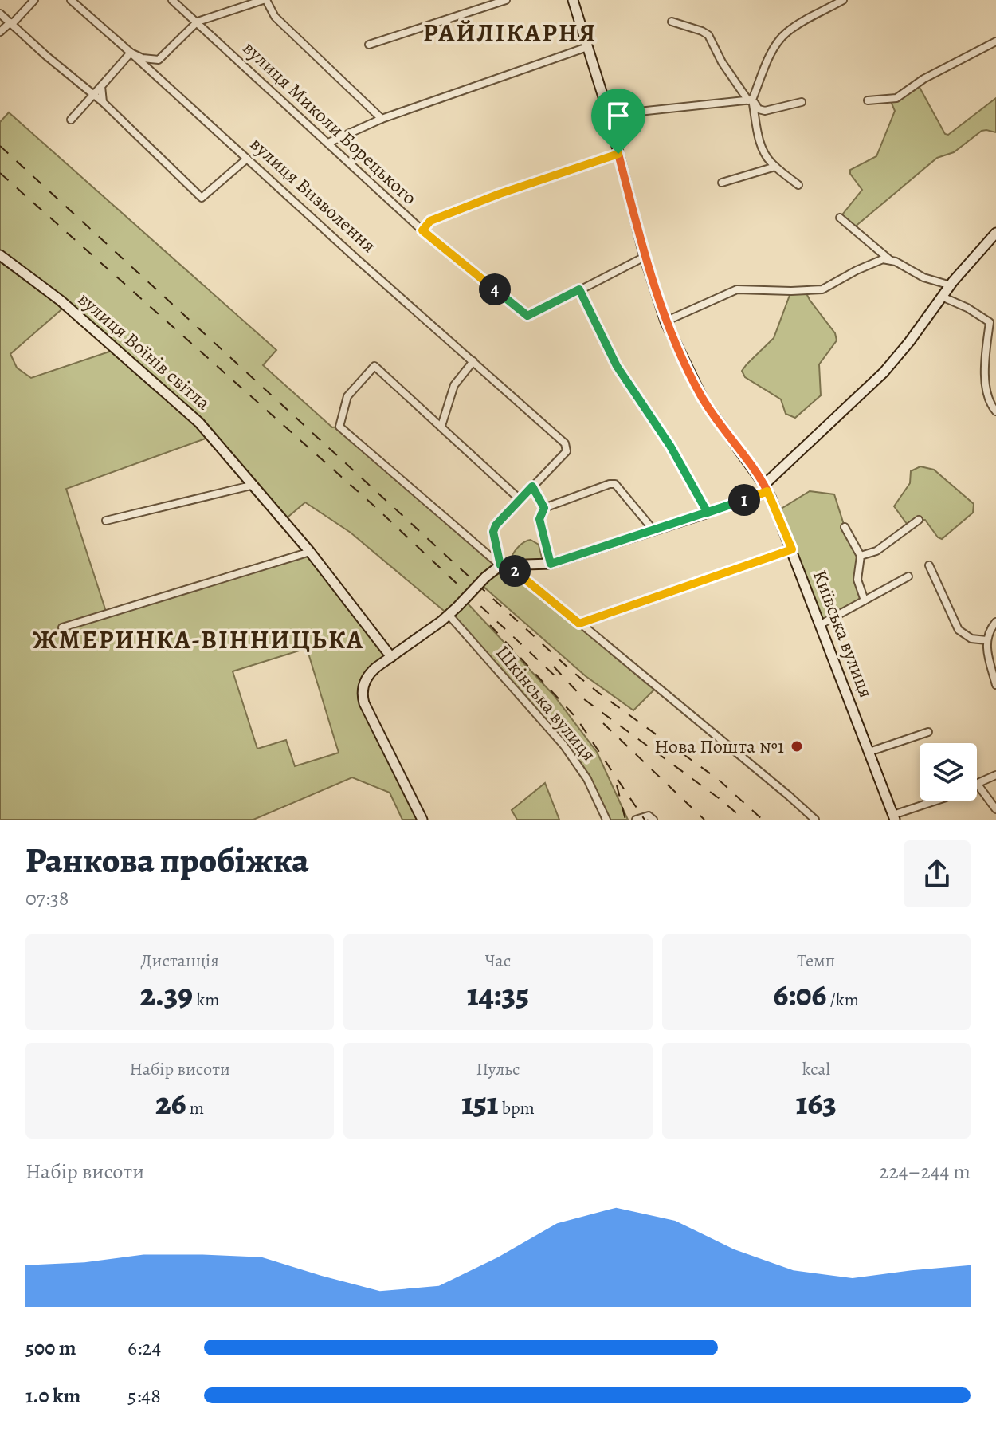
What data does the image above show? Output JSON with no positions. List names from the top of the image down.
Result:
{
  "streets": {
    "street": [
      "вулиця Миколи Борецького",
      "вулиця Визволення",
      "вулиця Воїнів світла",
      "Київська вулиця",
      "Шкінська вулиця"
    ]
  },
  "districts": ["РАЙЛІКАРНЯ", "ЖМЕРИНКА-ВІННИЦЬКА"],
  "places": ["Нова Пошта №1"],
  "page": {
    "pins": ["4", "1", "2"],
    "heading": ["Ранкова пробіжка", "07:38"],
    "stats": [
      ["Дистанція", "2.39 km"],
      ["Час", "14:35"],
      ["Темп", "6:06 /km"],
      ["Набір висоти", "26 m"],
      ["Пульс", "151 bpm"],
      ["kcal", "163"]
    ],
    "chart": ["Набір висоти", "224–244 m"],
    "list": [
      {
        "name": "500 m",
        "note": "6:24"
      },
      {
        "name": "1.0 km",
        "note": "5:48"
      }
    ]
  }
}
